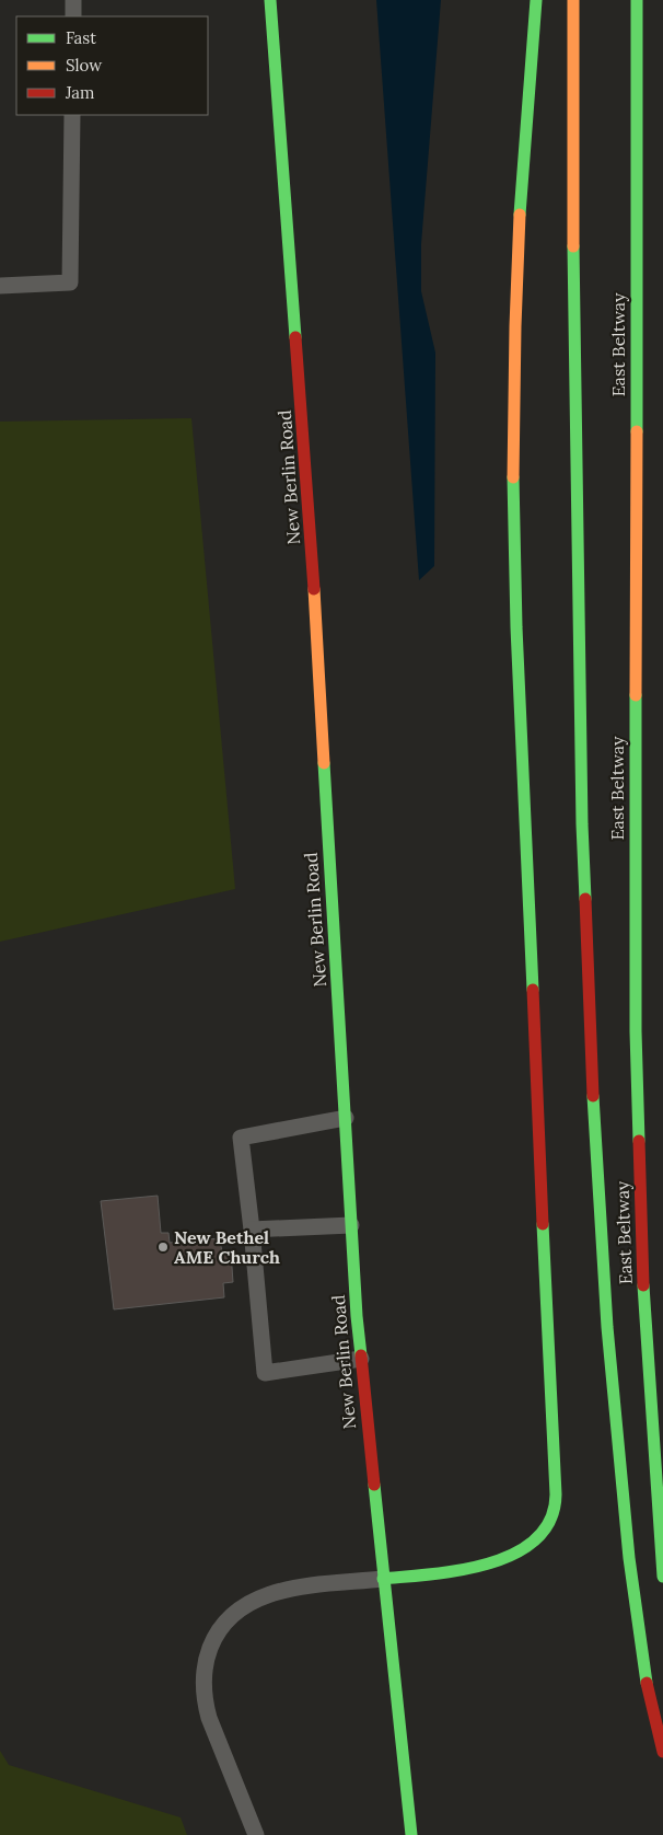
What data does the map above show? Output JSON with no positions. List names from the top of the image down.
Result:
{
  "streets": {
    "main road": ["East Beltway", "New Berlin Road"]
  },
  "places": ["New Bethel AME Church"],
  "legend": ["Fast", "Slow", "Jam"]
}
